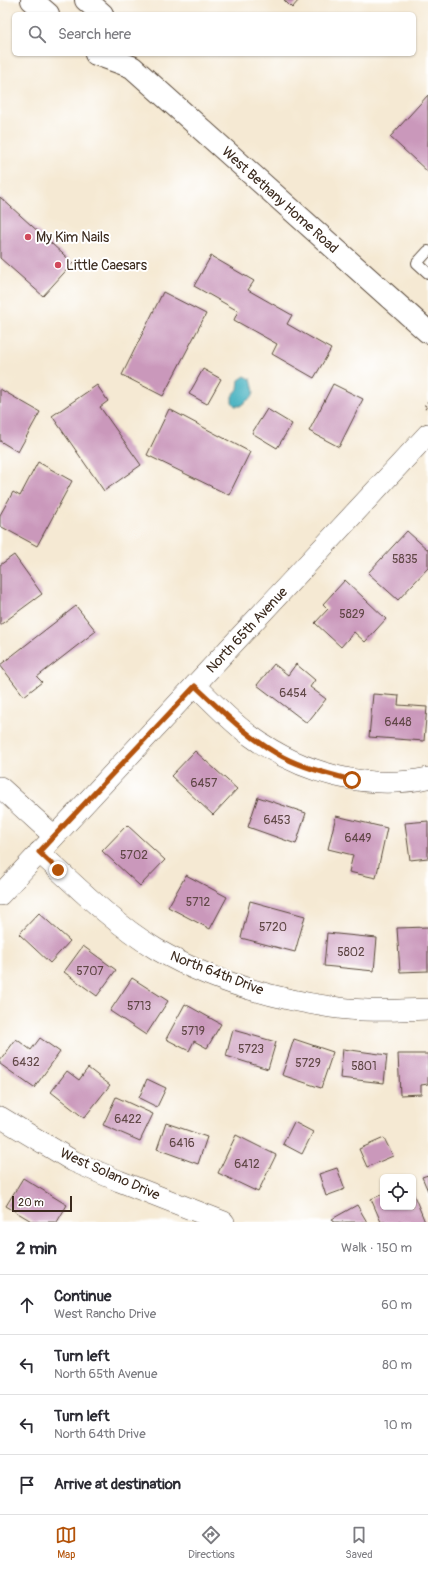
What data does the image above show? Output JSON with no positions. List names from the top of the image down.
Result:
{
  "streets": {
    "main road": ["West Bethany Home Road"],
    "street": ["North 65th Avenue", "North 64th Drive", "West Solano Drive"]
  },
  "crossings": [
    ["North 65th Avenue", "North 64th Drive"]
  ],
  "places": ["My Kim Nails", "Little Caesars"],
  "house_numbers": [
    "5835",
    "5829",
    "6454",
    "6448",
    "6457",
    "6453",
    "6449",
    "5702",
    "5712",
    "5720",
    "5802",
    "5707",
    "5713",
    "5719",
    "5723",
    "6432",
    "5729",
    "5801",
    "6422",
    "6416",
    "6412"
  ],
  "scale_bar": "20 m",
  "page": {
    "search": "Search here",
    "scale": "20 m",
    "heading": ["2 min", "Walk · 150 m"],
    "list": [
      ["Continue", "West Rancho Drive", "60 m"],
      ["Turn left", "North 65th Avenue", "80 m"],
      ["Turn left", "North 64th Drive", "10 m"],
      "Arrive at destination"
    ],
    "nav": ["Map", "Directions", "Saved"]
  }
}
